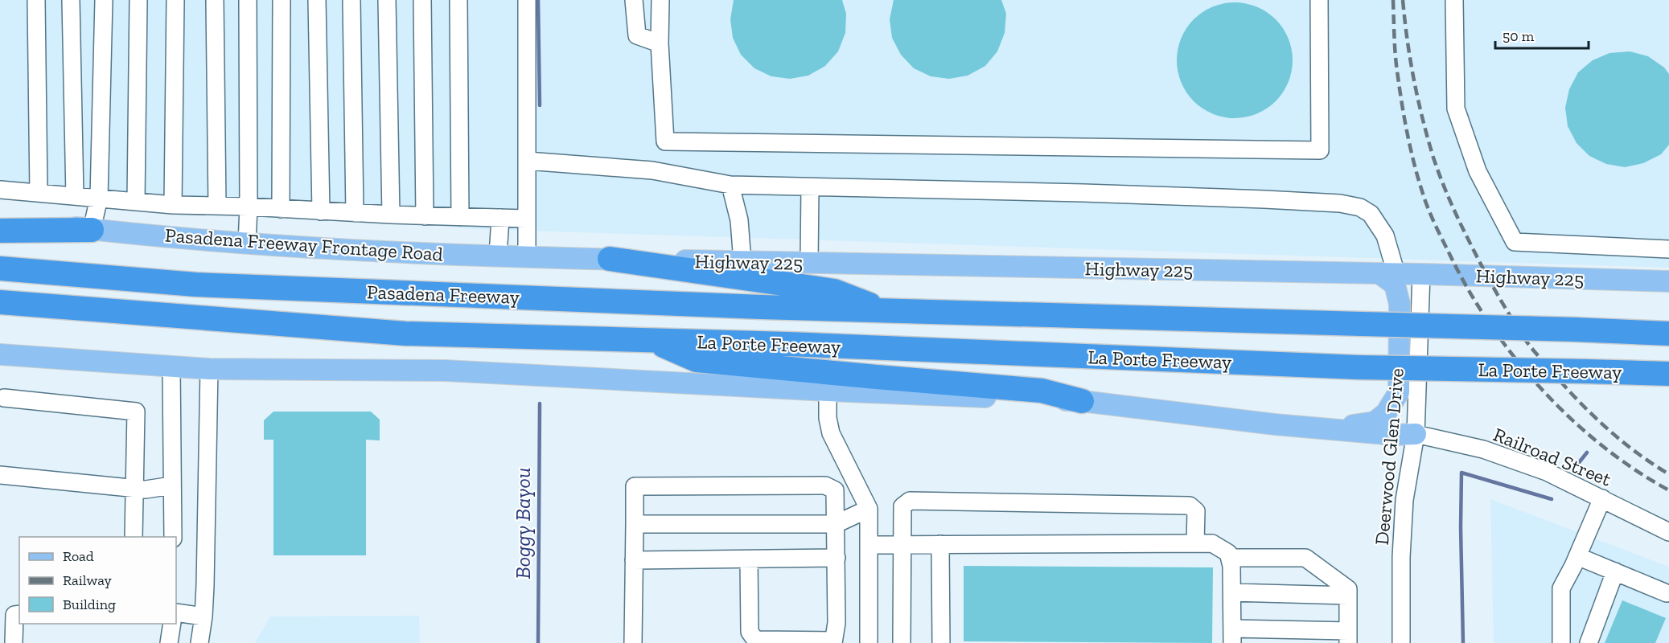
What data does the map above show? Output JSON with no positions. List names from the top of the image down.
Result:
{
  "streets": {
    "highway": ["Pasadena Freeway", "La Porte Freeway"],
    "main road": ["Pasadena Freeway Frontage Road", "Highway 225"],
    "street": ["Deerwood Glen Drive", "Railroad Street"]
  },
  "crossings": [
    ["Pasadena Freeway Frontage Road", "Highway 225"],
    ["Highway 225", "Deerwood Glen Drive"],
    ["Pasadena Freeway", "La Porte Freeway"],
    ["Deerwood Glen Drive", "Railroad Street"]
  ],
  "water": ["Boggy Bayou"],
  "legend": ["Road", "Railway", "Building"],
  "scale_bar": "50 m"
}
